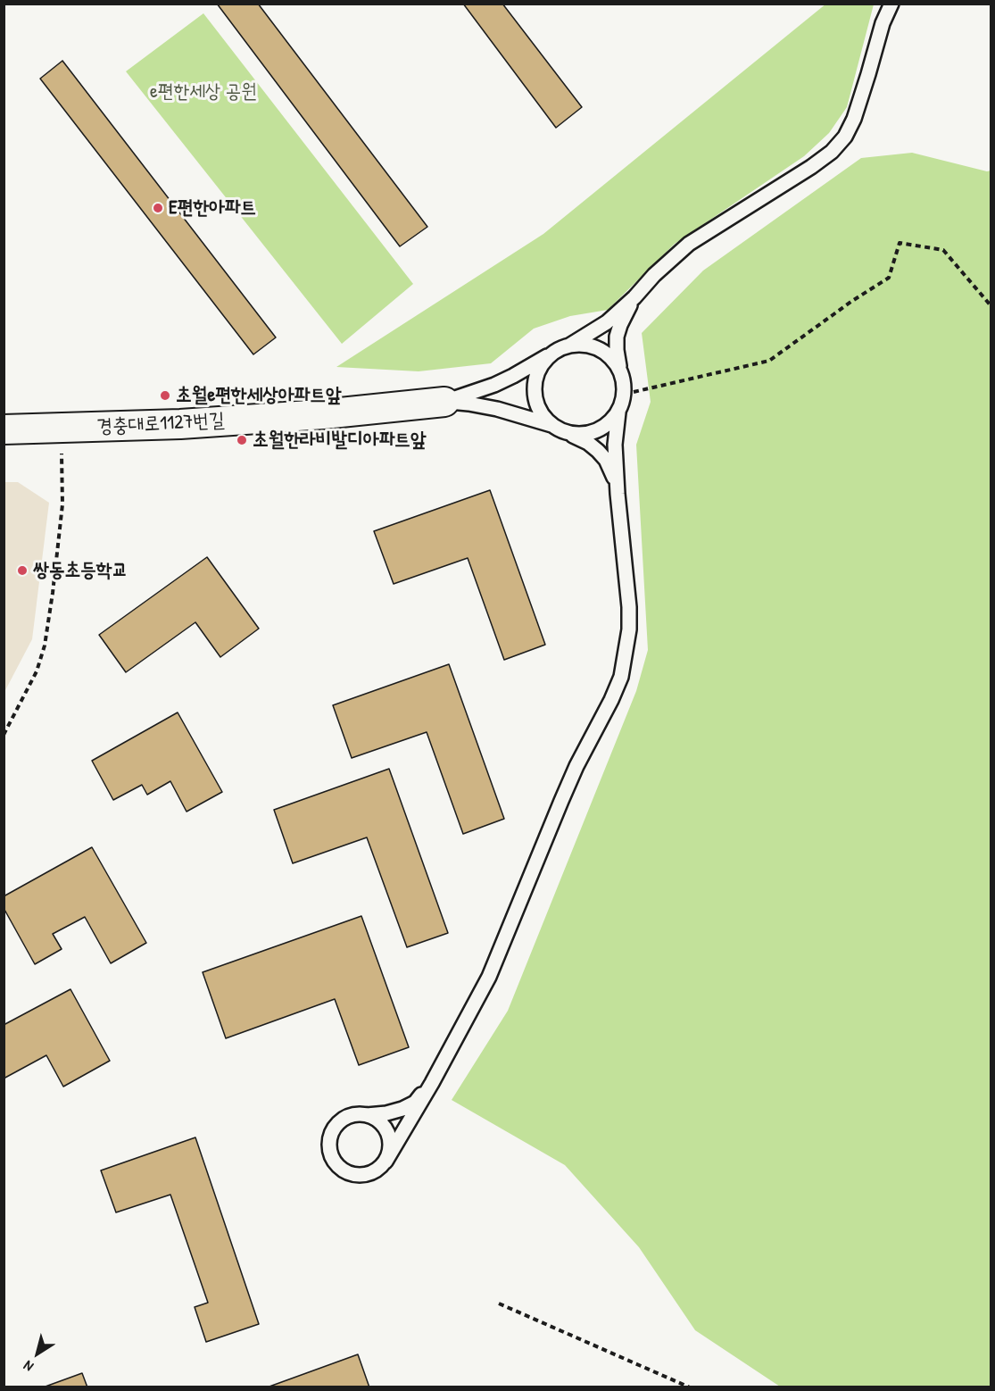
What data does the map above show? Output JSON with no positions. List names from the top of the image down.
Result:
{
  "streets": {
    "street": ["경충대로1127번길"]
  },
  "parks": ["e편한세상 공원"],
  "places": [
    "E편한아파트",
    "초월e편한세상아파트앞",
    "초월한라비발디아파트앞",
    "쌍동초등학교"
  ],
  "north": "bottom left"
}
